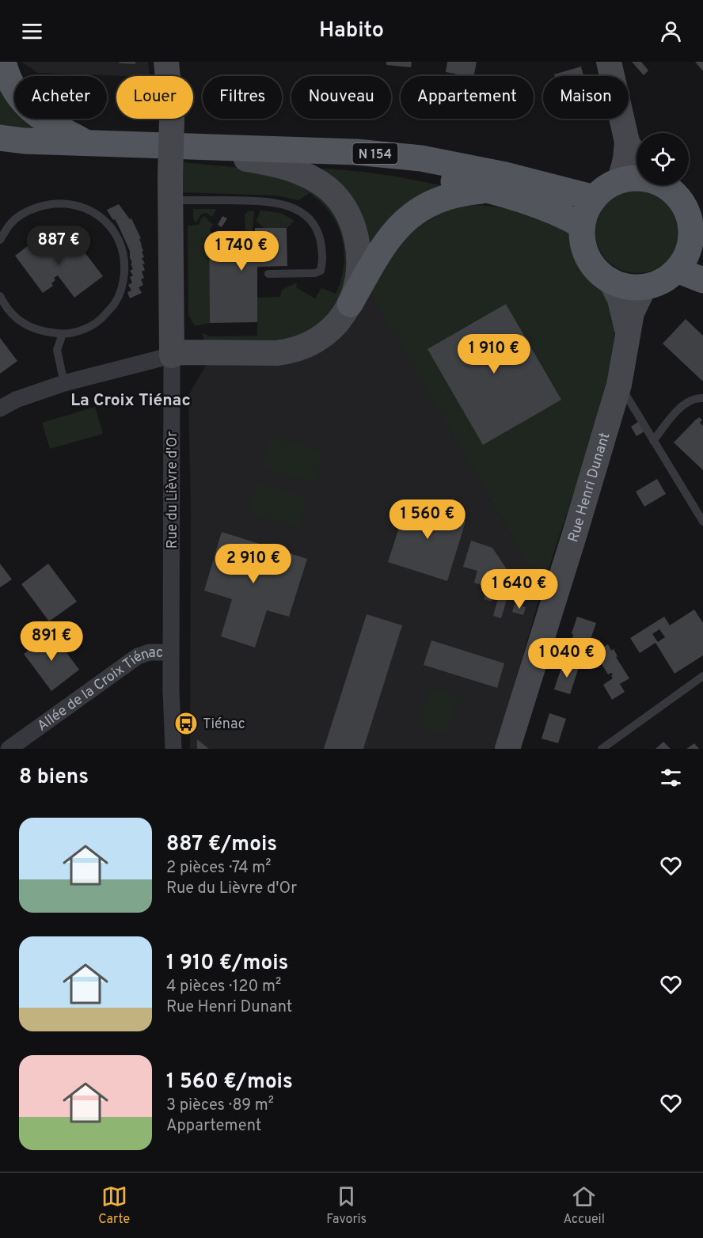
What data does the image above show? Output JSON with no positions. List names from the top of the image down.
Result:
{
  "streets": {
    "main road": ["N 154"],
    "street": ["Rue Henri Dunant", "Rue du Lièvre d'Or", "Allée de la Croix Tiénac"]
  },
  "crossings": [
    ["Rue du Lièvre d'Or", "Allée de la Croix Tiénac"]
  ],
  "districts": ["La Croix Tiénac"],
  "places": {
    "bus stop": ["Tiénac"]
  },
  "page": {
    "header": "Habito",
    "chip": [
      "Acheter",
      "Louer",
      "Filtres",
      "Nouveau",
      "Appartement",
      "Maison"
    ],
    "price": [
      "887 €",
      "1 740 €",
      "1 910 €",
      "1 560 €",
      "2 910 €",
      "1 640 €",
      "891 €",
      "1 040 €"
    ],
    "heading": "8 biens",
    "list": [
      {
        "name": "887 €/mois",
        "note": "2 pièces · 74 m² · Rue du Lièvre d'Or"
      },
      {
        "name": "1 910 €/mois",
        "note": "4 pièces · 120 m² · Rue Henri Dunant"
      },
      {
        "name": "1 560 €/mois",
        "note": "3 pièces · 89 m² · Appartement"
      }
    ],
    "tabs": ["Carte", "Favoris", "Accueil"]
  }
}
